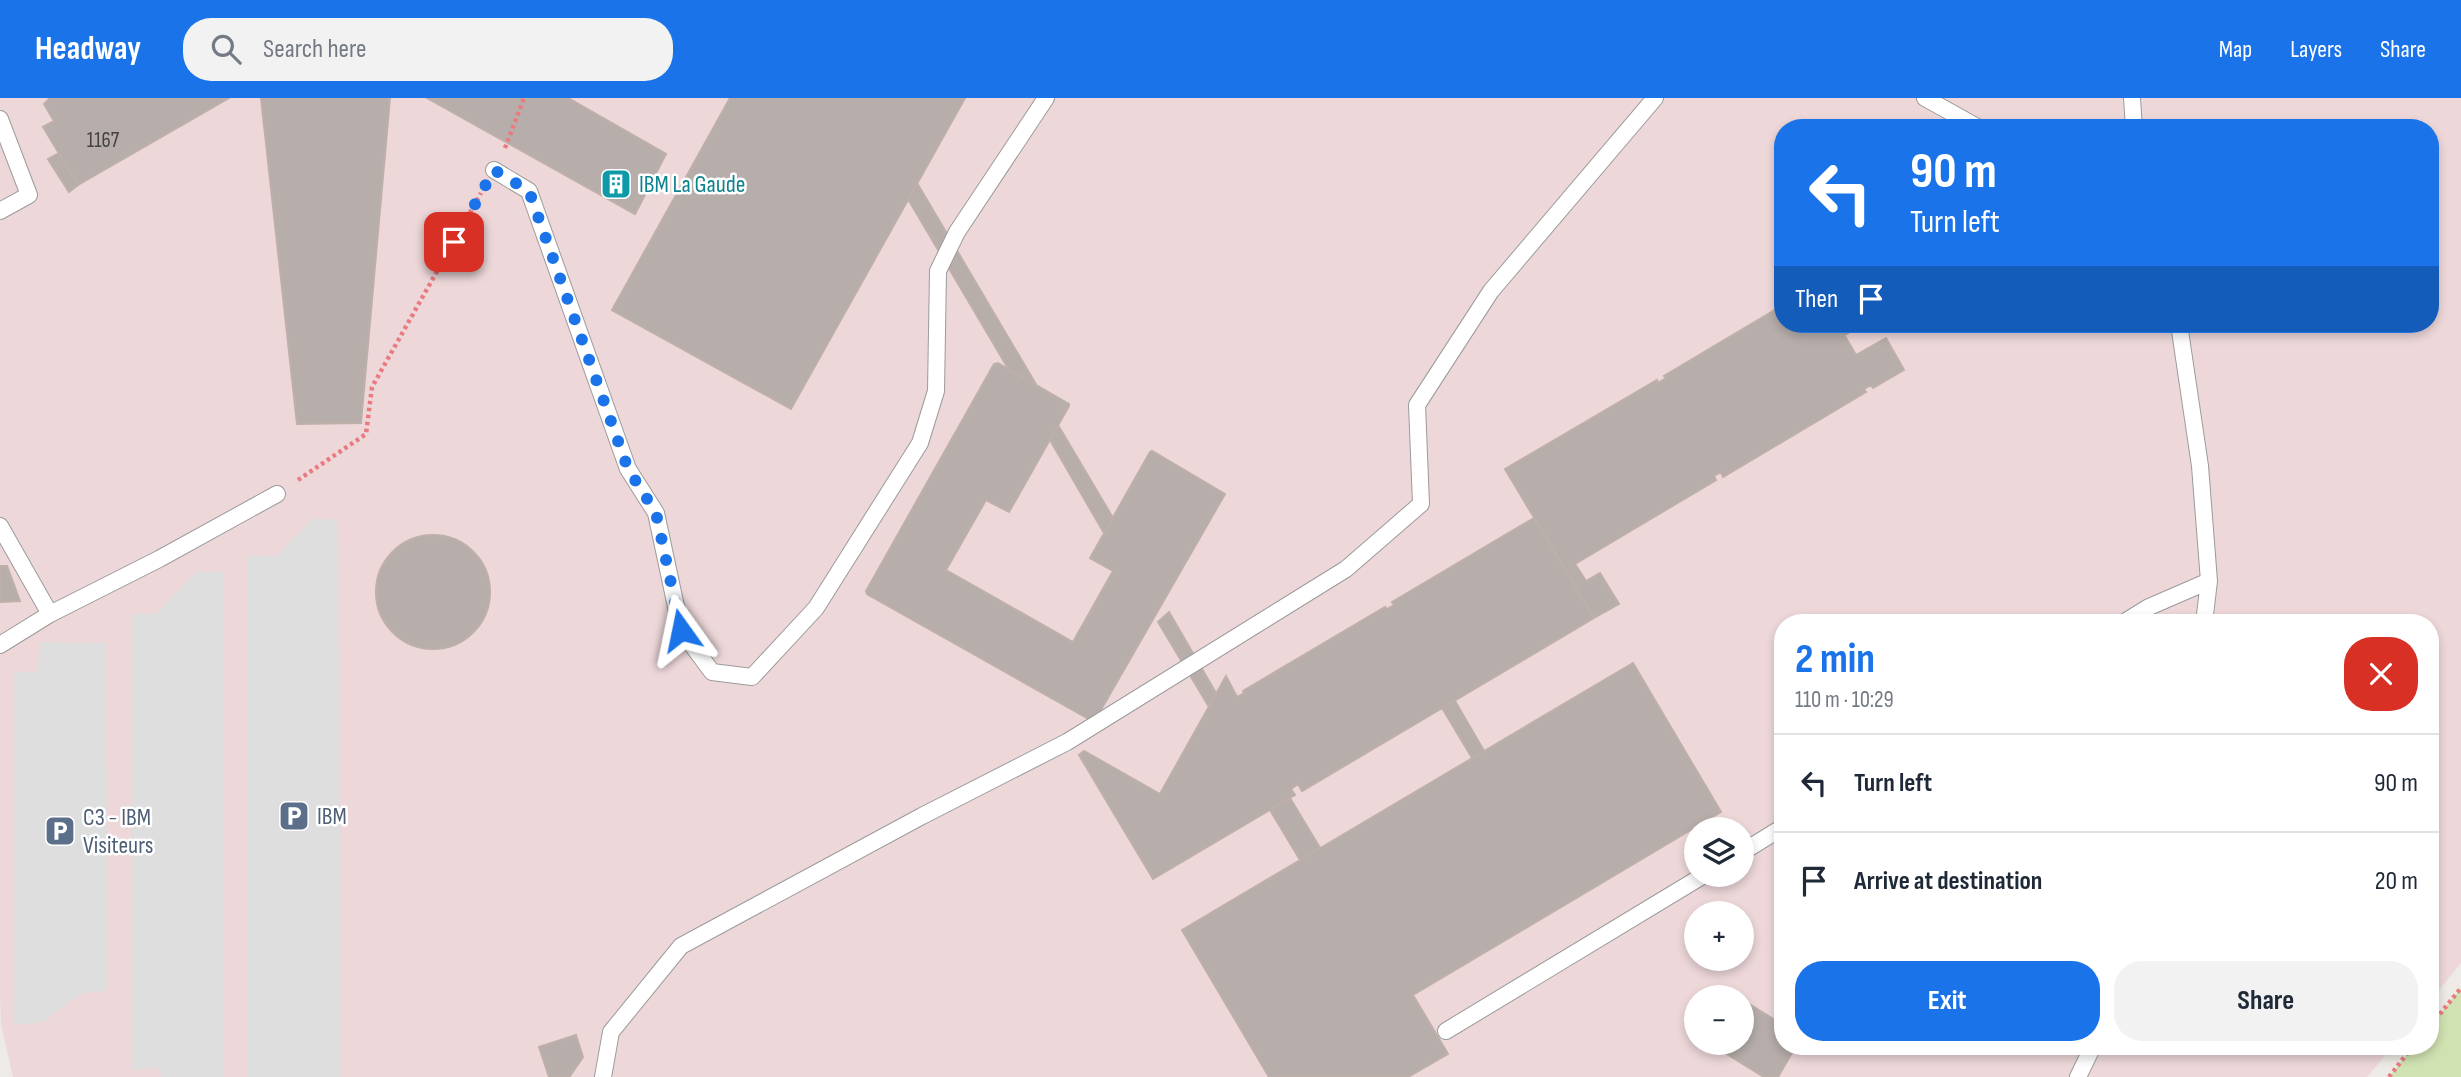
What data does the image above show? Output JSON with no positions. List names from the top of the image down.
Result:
{
  "places": {
    "building": ["IBM La Gaude"],
    "parking": ["IBM", "C3 - IBM Visiteurs"]
  },
  "house_numbers": ["1167"],
  "page": {
    "header": "Headway",
    "search": "Search here",
    "nav": ["Map", "Layers", "Share"],
    "turn": ["90 m", "Turn left"],
    "then": "Then",
    "heading": ["2 min", "110 m · 10:29"],
    "list": [
      {
        "name": "Turn left",
        "value": "90 m"
      },
      {
        "name": "Arrive at destination",
        "value": "20 m"
      }
    ],
    "map_buttons": ["+", "−"],
    "buttons": ["Exit", "Share"]
  }
}
